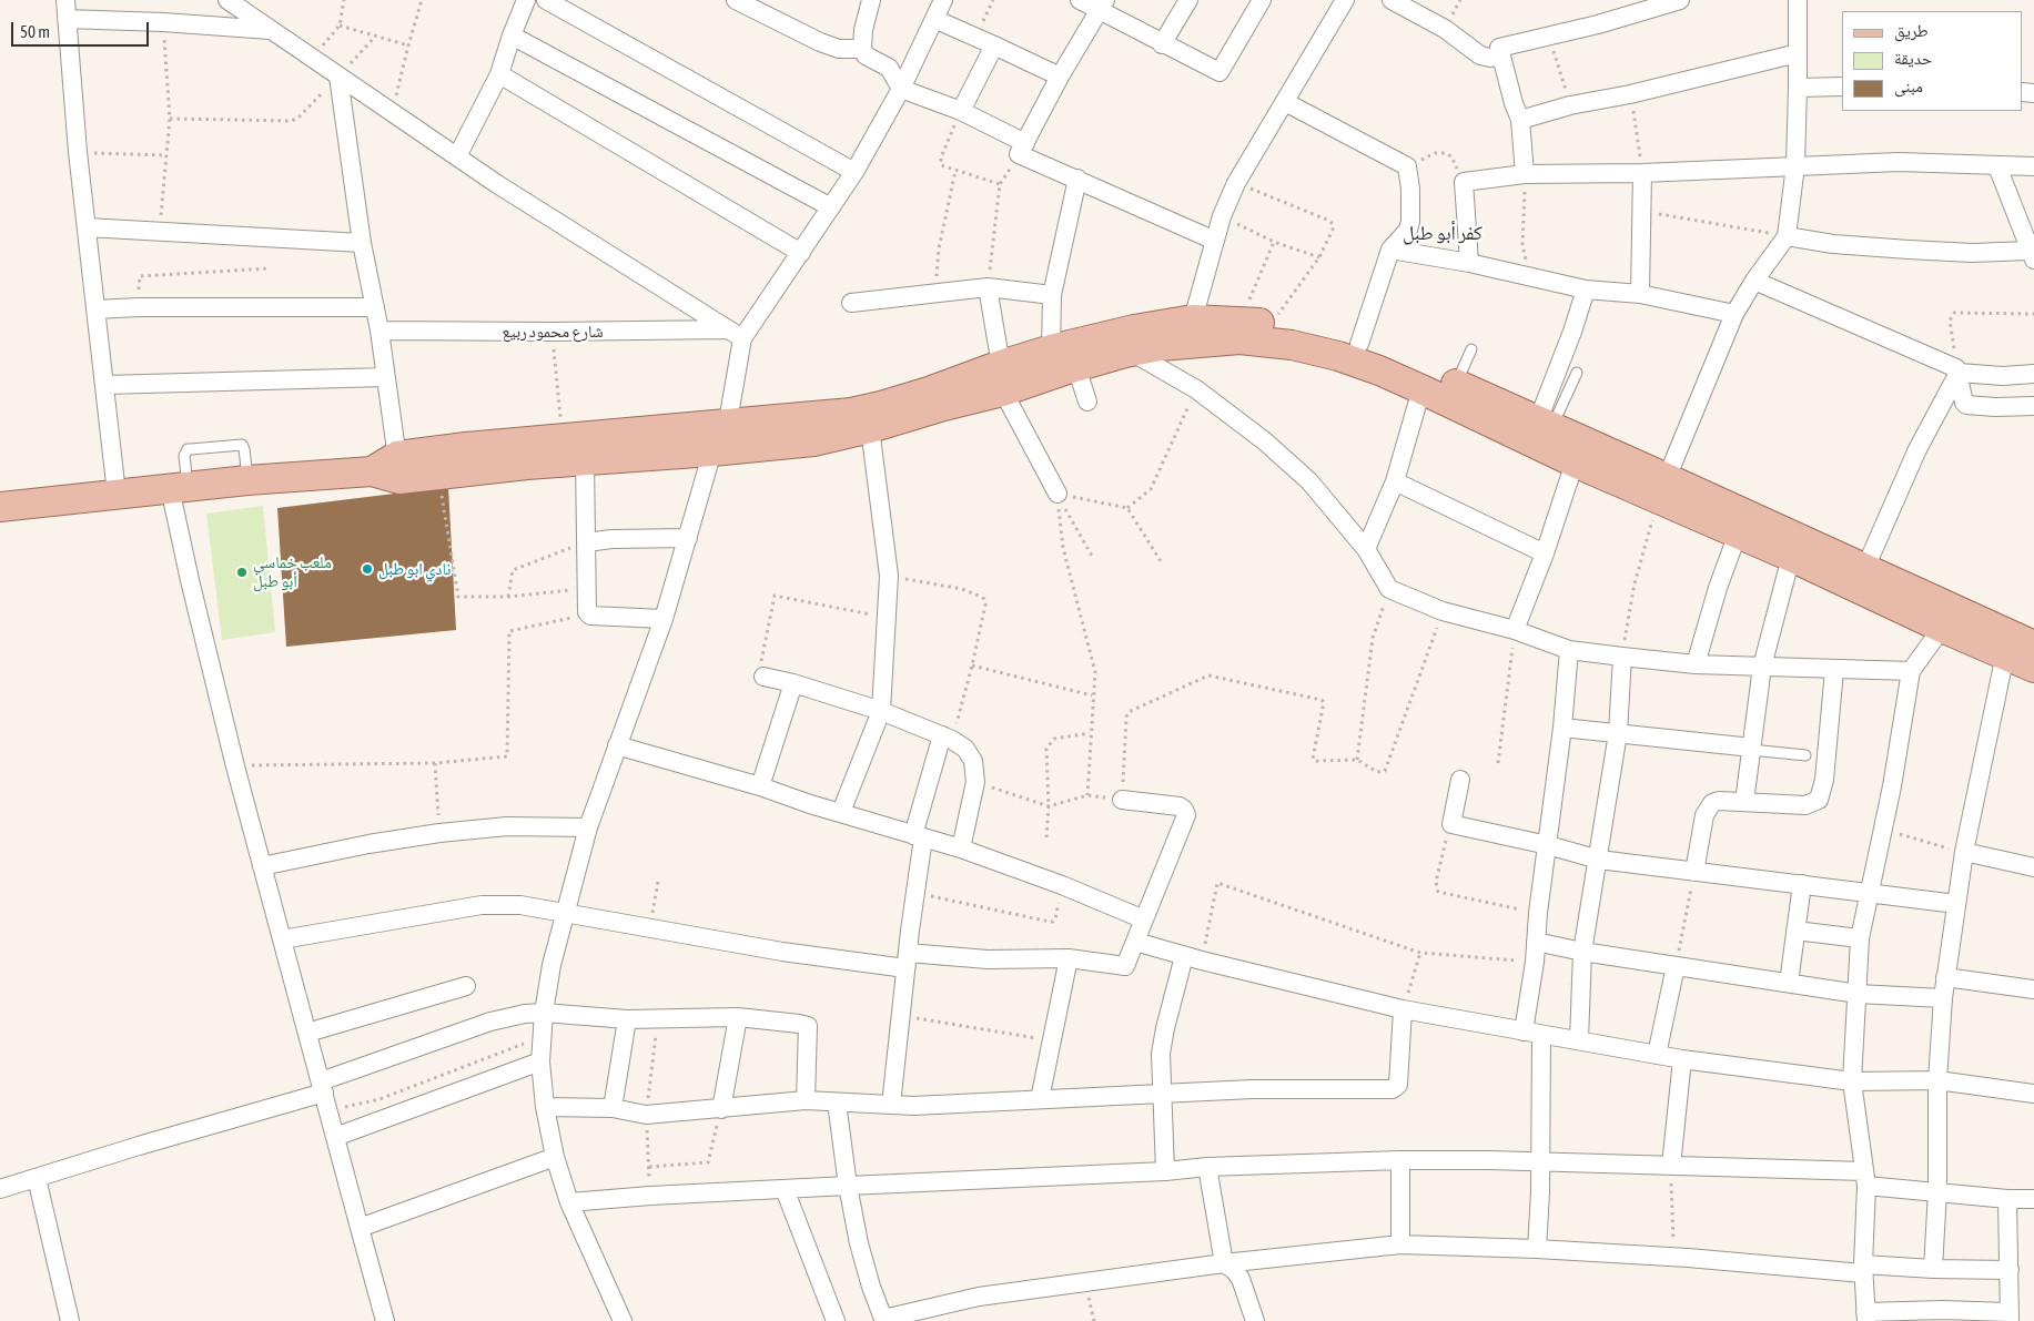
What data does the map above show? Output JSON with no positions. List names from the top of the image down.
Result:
{
  "streets": {
    "street": ["شارع محمود ربيع"]
  },
  "districts": ["كفر أبو طبل"],
  "places": ["نادي ابو طبل", "ملعب خماسي أبو طبل"],
  "legend": ["طريق", "حديقة", "مبنى"],
  "scale_bar": "50 m"
}
